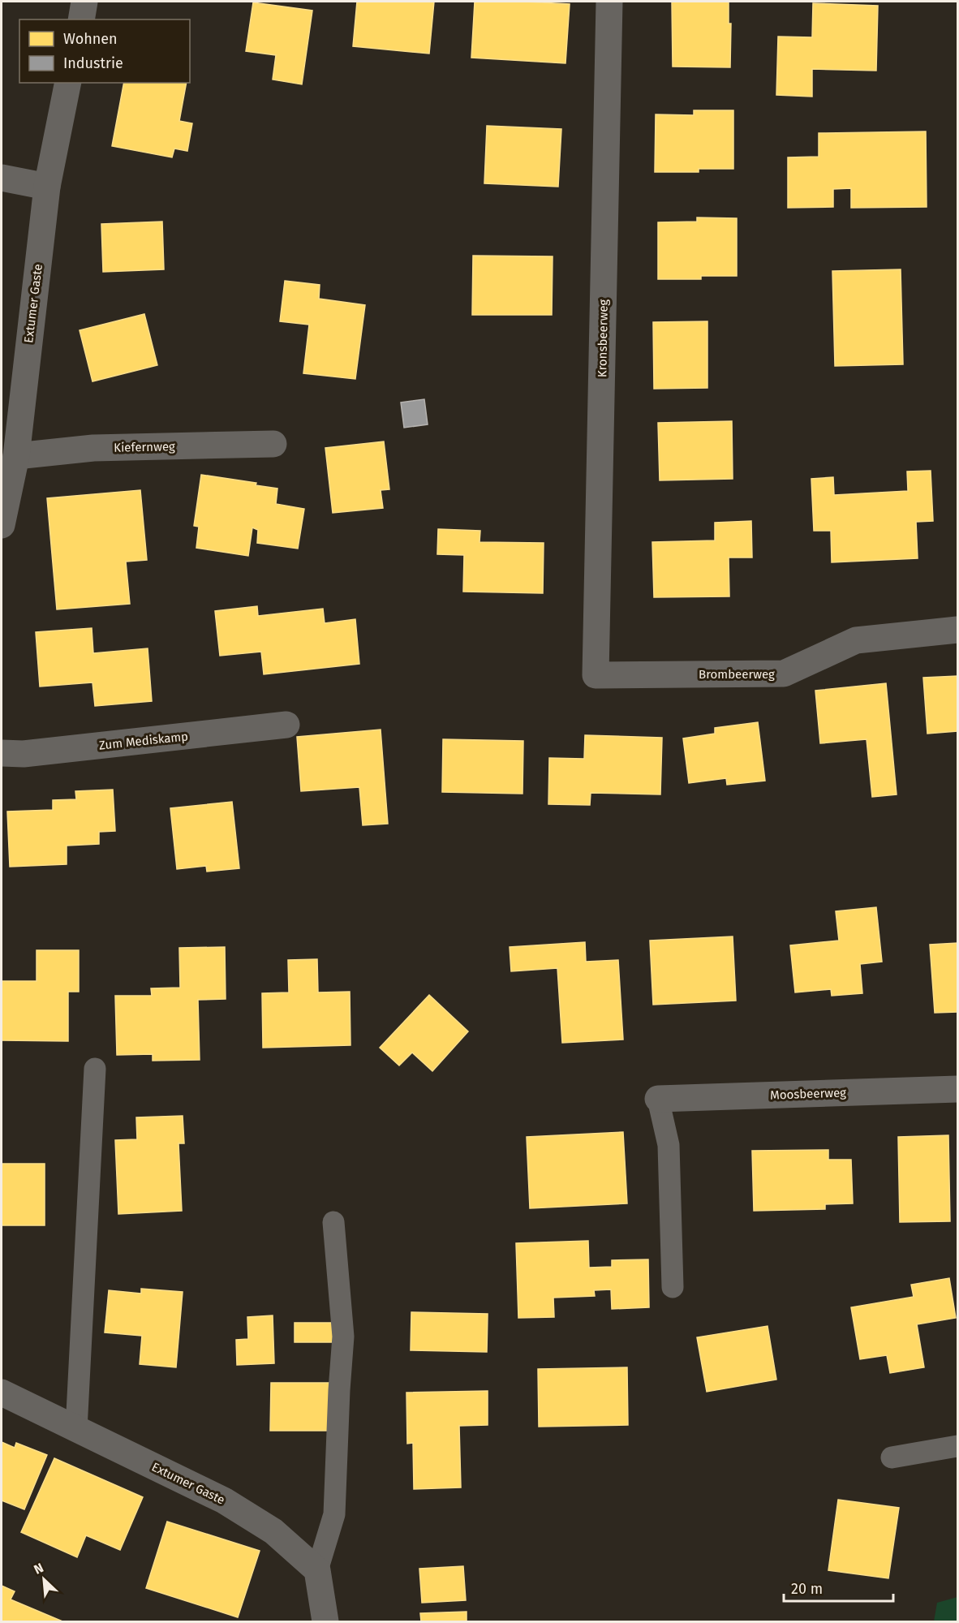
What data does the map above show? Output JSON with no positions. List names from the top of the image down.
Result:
{
  "streets": {
    "street": [
      "Extumer Gaste",
      "Kronsbeerweg",
      "Kiefernweg",
      "Brombeerweg",
      "Zum Mediskamp",
      "Moosbeerweg"
    ]
  },
  "crossings": [
    ["Extumer Gaste", "Kiefernweg"],
    ["Kronsbeerweg", "Brombeerweg"]
  ],
  "legend": ["Wohnen", "Industrie"],
  "scale_bar": "20 m",
  "north": "top left"
}
